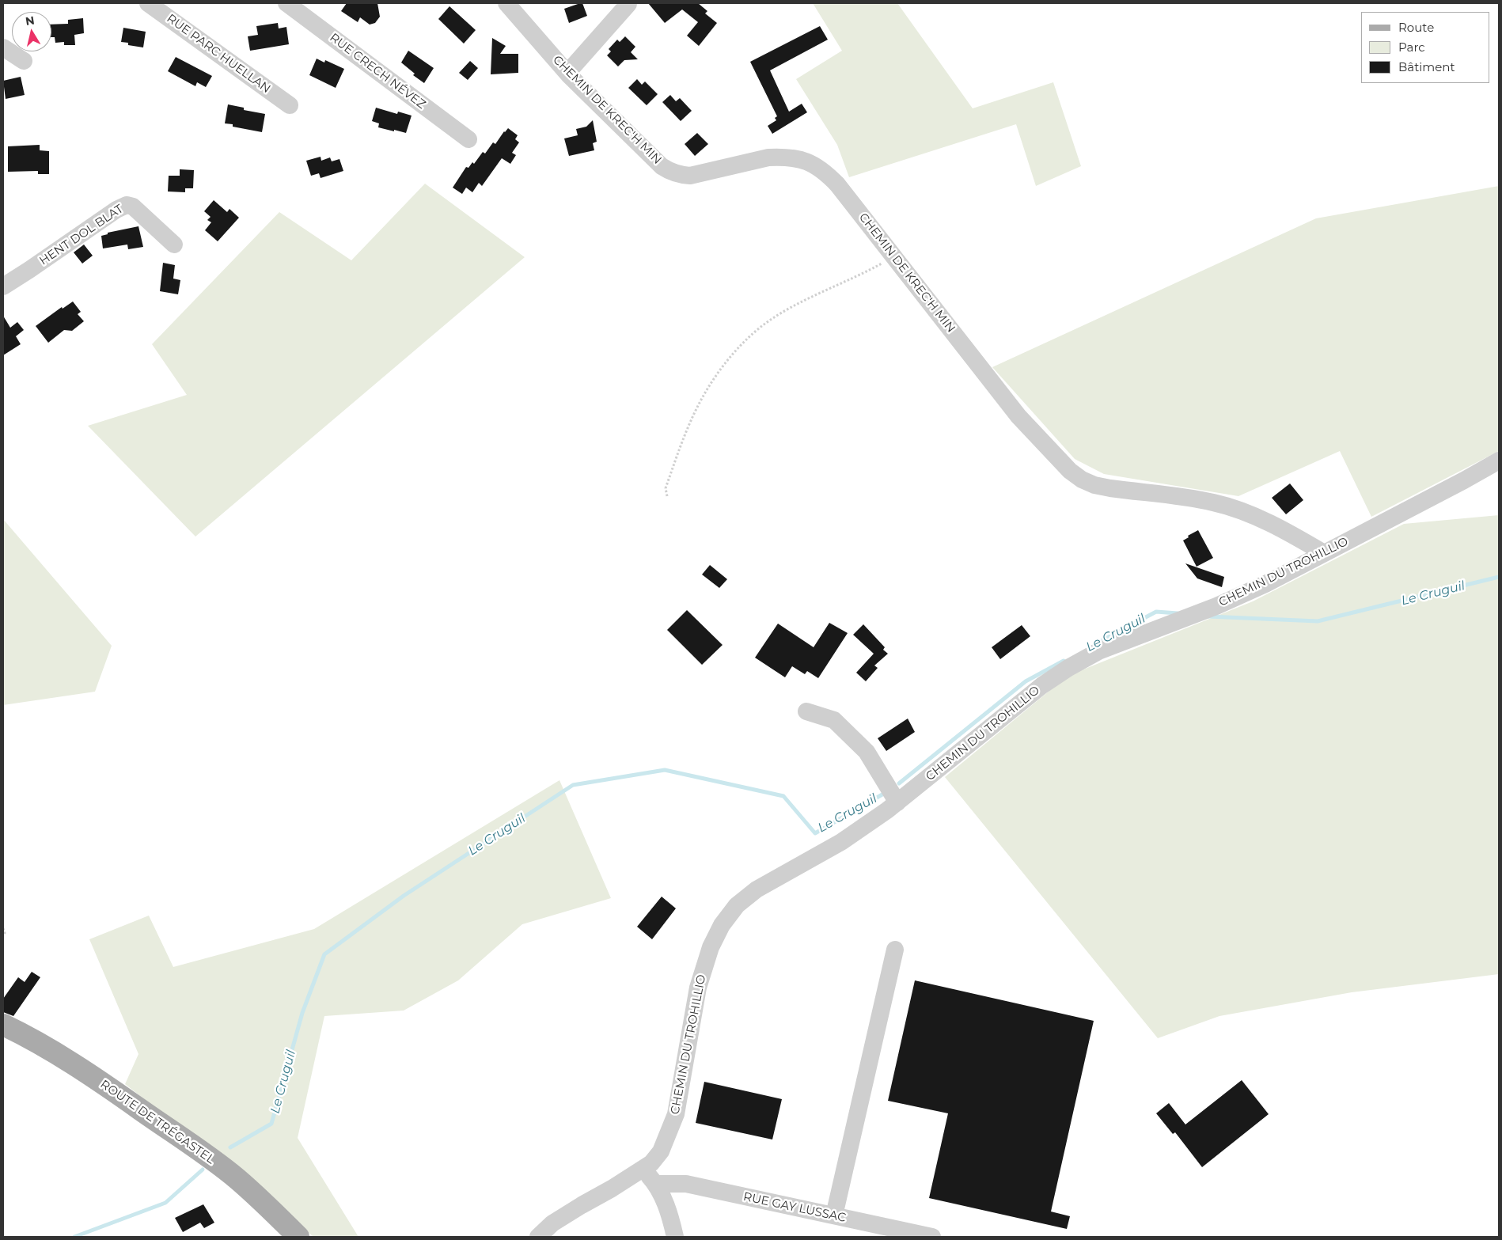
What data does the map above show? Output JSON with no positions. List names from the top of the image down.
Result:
{
  "streets": {
    "main road": ["ROUTE DE TRÉGASTEL"],
    "street": [
      "RUE PARC HUELLAN",
      "RUE CRECH NÉVEZ",
      "CHEMIN DE KREC'H MIN",
      "HENT DOL BLAT",
      "CHEMIN DU TROHILLIO",
      "RUE GAY LUSSAC"
    ]
  },
  "crossings": [
    ["CHEMIN DE KREC'H MIN", "CHEMIN DU TROHILLIO"]
  ],
  "water": ["Le Cruguil"],
  "legend": ["Route", "Parc", "Bâtiment"],
  "north": "top"
}
